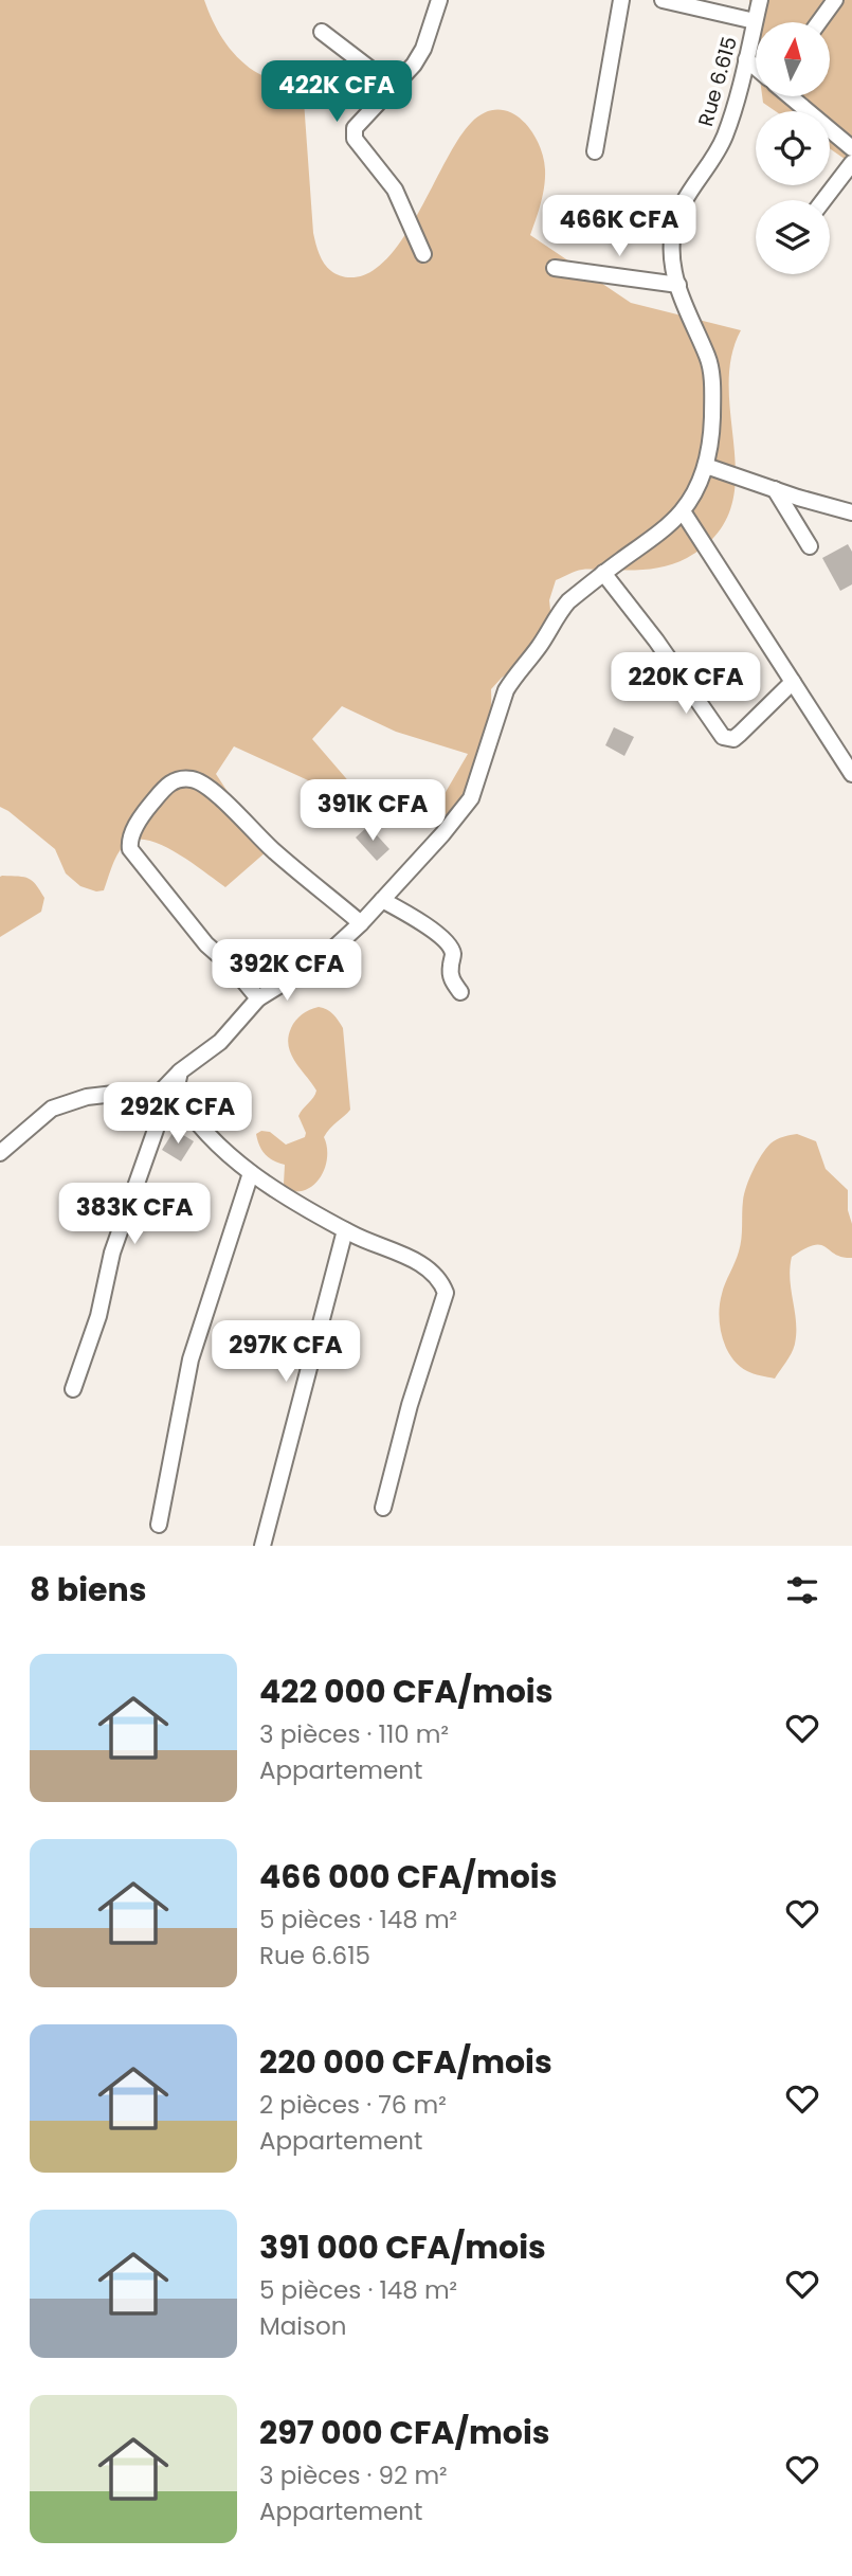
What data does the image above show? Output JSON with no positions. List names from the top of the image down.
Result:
{
  "streets": {
    "street": ["Rue 6.615"]
  },
  "north": "top",
  "page": {
    "price": [
      "422K CFA",
      "466K CFA",
      "220K CFA",
      "391K CFA",
      "392K CFA",
      "292K CFA",
      "383K CFA",
      "297K CFA"
    ],
    "heading": "8 biens",
    "list": [
      {
        "name": "422 000 CFA/mois",
        "note": "3 pièces · 110 m² · Appartement"
      },
      {
        "name": "466 000 CFA/mois",
        "note": "5 pièces · 148 m² · Rue 6.615"
      },
      {
        "name": "220 000 CFA/mois",
        "note": "2 pièces · 76 m² · Appartement"
      },
      {
        "name": "391 000 CFA/mois",
        "note": "5 pièces · 148 m² · Maison"
      },
      {
        "name": "297 000 CFA/mois",
        "note": "3 pièces · 92 m² · Appartement"
      }
    ]
  }
}
